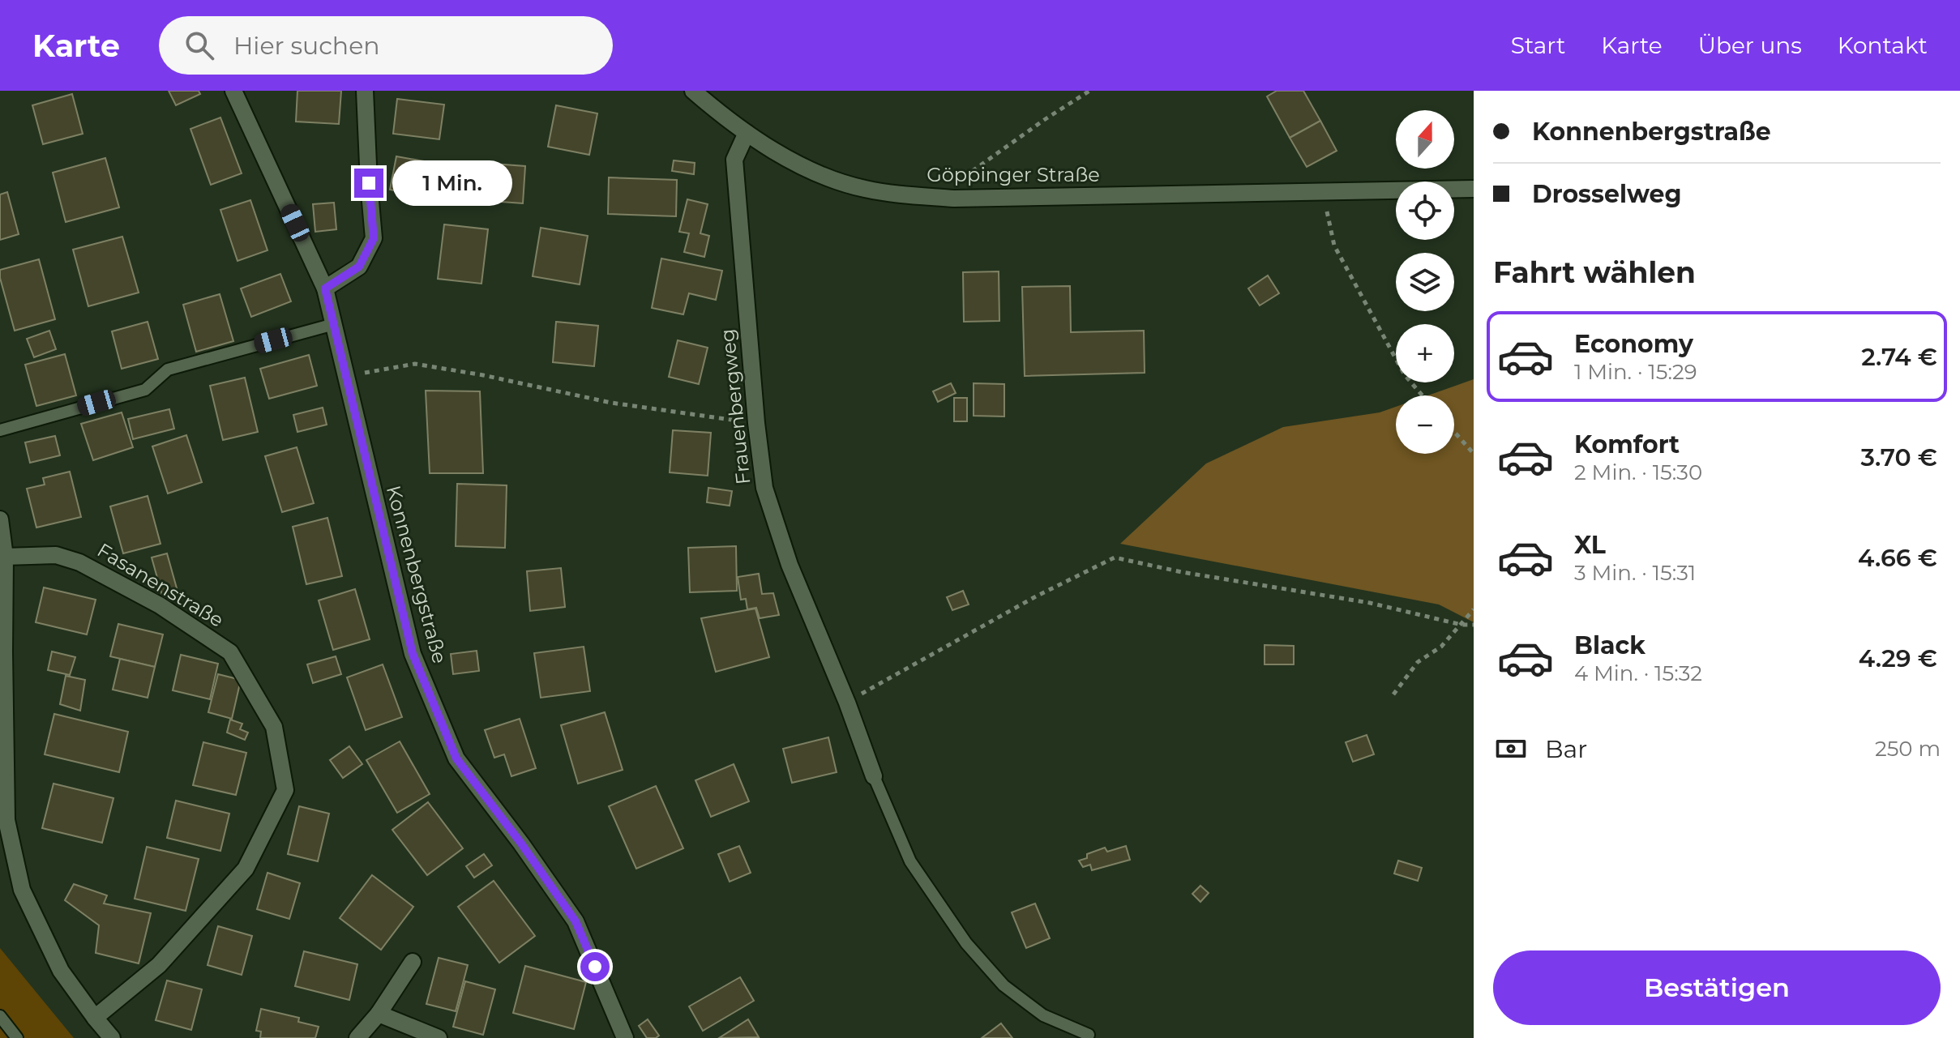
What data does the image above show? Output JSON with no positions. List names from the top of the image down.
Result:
{
  "streets": {
    "street": [
      "Göppinger Straße",
      "Frauenbergweg",
      "Konnenbergstraße",
      "Fasanenstraße"
    ]
  },
  "crossings": [
    ["Göppinger Straße", "Frauenbergweg"]
  ],
  "north": "top",
  "page": {
    "header": "Karte",
    "search": "Hier suchen",
    "nav": [
      "Start",
      "Karte",
      "Über uns",
      "Kontakt"
    ],
    "banner": ["Konnenbergstraße", "Drosselweg"],
    "map_buttons": ["+", "−"],
    "bubble": "1 Min.",
    "heading": "Fahrt wählen",
    "list": [
      {
        "name": "Economy",
        "note": "1 Min. · 15:29",
        "value": "2.74 €"
      },
      {
        "name": "Komfort",
        "note": "2 Min. · 15:30",
        "value": "3.70 €"
      },
      {
        "name": "XL",
        "note": "3 Min. · 15:31",
        "value": "4.66 €"
      },
      {
        "name": "Black",
        "note": "4 Min. · 15:32",
        "value": "4.29 €"
      }
    ],
    "pay": ["Bar", "250 m"],
    "buttons": "Bestätigen"
  }
}
